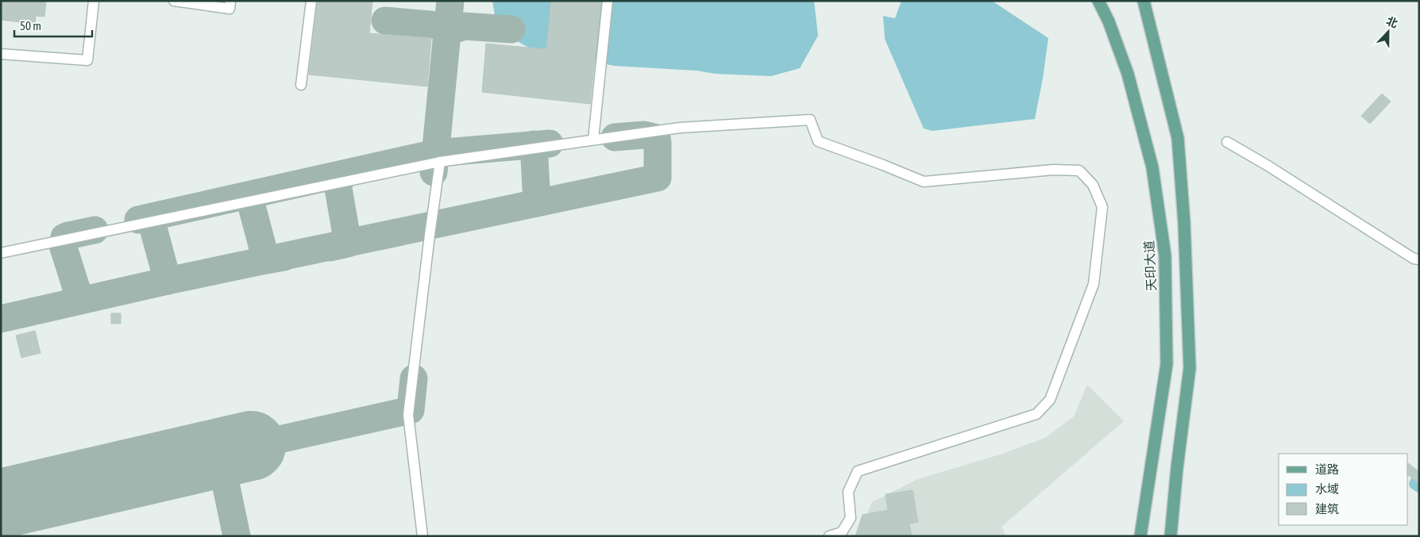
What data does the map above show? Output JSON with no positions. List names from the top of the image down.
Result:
{
  "streets": {
    "main road": ["天印大道"]
  },
  "legend": ["道路", "水域", "建筑"],
  "scale_bar": "50 m",
  "north": "top"
}
